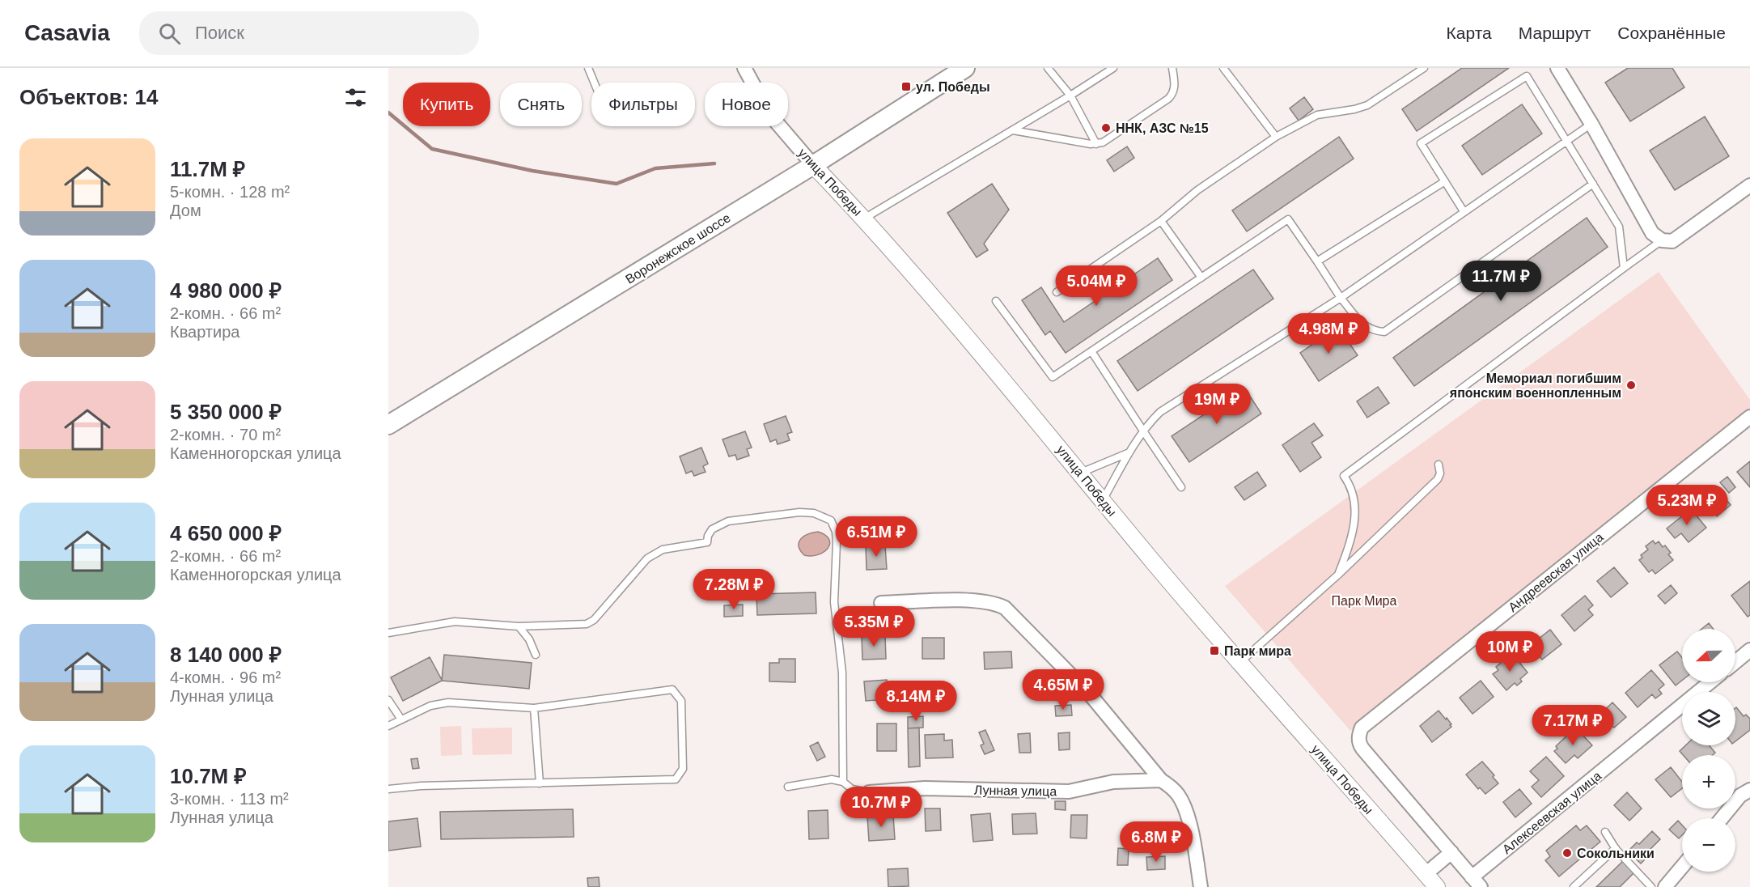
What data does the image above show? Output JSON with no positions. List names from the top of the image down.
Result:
{
  "streets": {
    "main road": ["Воронежское шоссе"],
    "street": [
      "улица Победы",
      "Андреевская улица",
      "Лунная улица",
      "Алексеевская улица"
    ]
  },
  "crossings": [
    ["улица Победы", "Воронежское шоссе"]
  ],
  "parks": ["Парк Мира"],
  "places": {
    "transit": ["ул. Победы", "Парк мира"],
    "other": ["ННК, АЗС №15", "Мемориал погибшим японским военнопленным", "Сокольники"]
  },
  "north": "left",
  "page": {
    "header": "Casavia",
    "search": "Поиск",
    "nav": ["Карта", "Маршрут", "Сохранённые"],
    "heading": "Объектов: 14",
    "chip": [
      "Купить",
      "Снять",
      "Фильтры",
      "Новое"
    ],
    "list": [
      {
        "name": "11.7M ₽",
        "note": "5-комн. · 128 m² · Дом"
      },
      {
        "name": "4 980 000 ₽",
        "note": "2-комн. · 66 m² · Квартира"
      },
      {
        "name": "5 350 000 ₽",
        "note": "2-комн. · 70 m² · Каменногорская улица"
      },
      {
        "name": "4 650 000 ₽",
        "note": "2-комн. · 66 m² · Каменногорская улица"
      },
      {
        "name": "8 140 000 ₽",
        "note": "4-комн. · 96 m² · Лунная улица"
      },
      {
        "name": "10.7M ₽",
        "note": "3-комн. · 113 m² · Лунная улица"
      }
    ],
    "price": [
      "11.7M ₽",
      "5.04M ₽",
      "4.98M ₽",
      "19M ₽",
      "5.23M ₽",
      "6.51M ₽",
      "7.28M ₽",
      "5.35M ₽",
      "10M ₽",
      "4.65M ₽",
      "8.14M ₽",
      "7.17M ₽",
      "10.7M ₽",
      "6.8M ₽"
    ],
    "map_buttons": ["+", "−"]
  }
}
